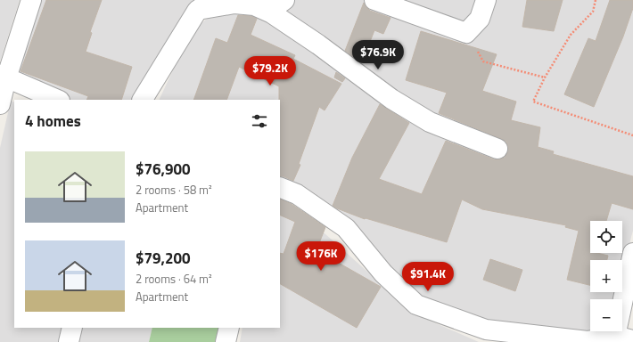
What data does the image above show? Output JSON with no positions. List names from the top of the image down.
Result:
{
  "page": {
    "price": [
      "$76.9K",
      "$79.2K",
      "$176K",
      "$91.4K"
    ],
    "heading": "4 homes",
    "list": [
      {
        "name": "$76,900",
        "note": "2 rooms · 58 m² · Apartment"
      },
      {
        "name": "$79,200",
        "note": "2 rooms · 64 m² · Apartment"
      }
    ],
    "map_buttons": ["+", "−"]
  }
}
